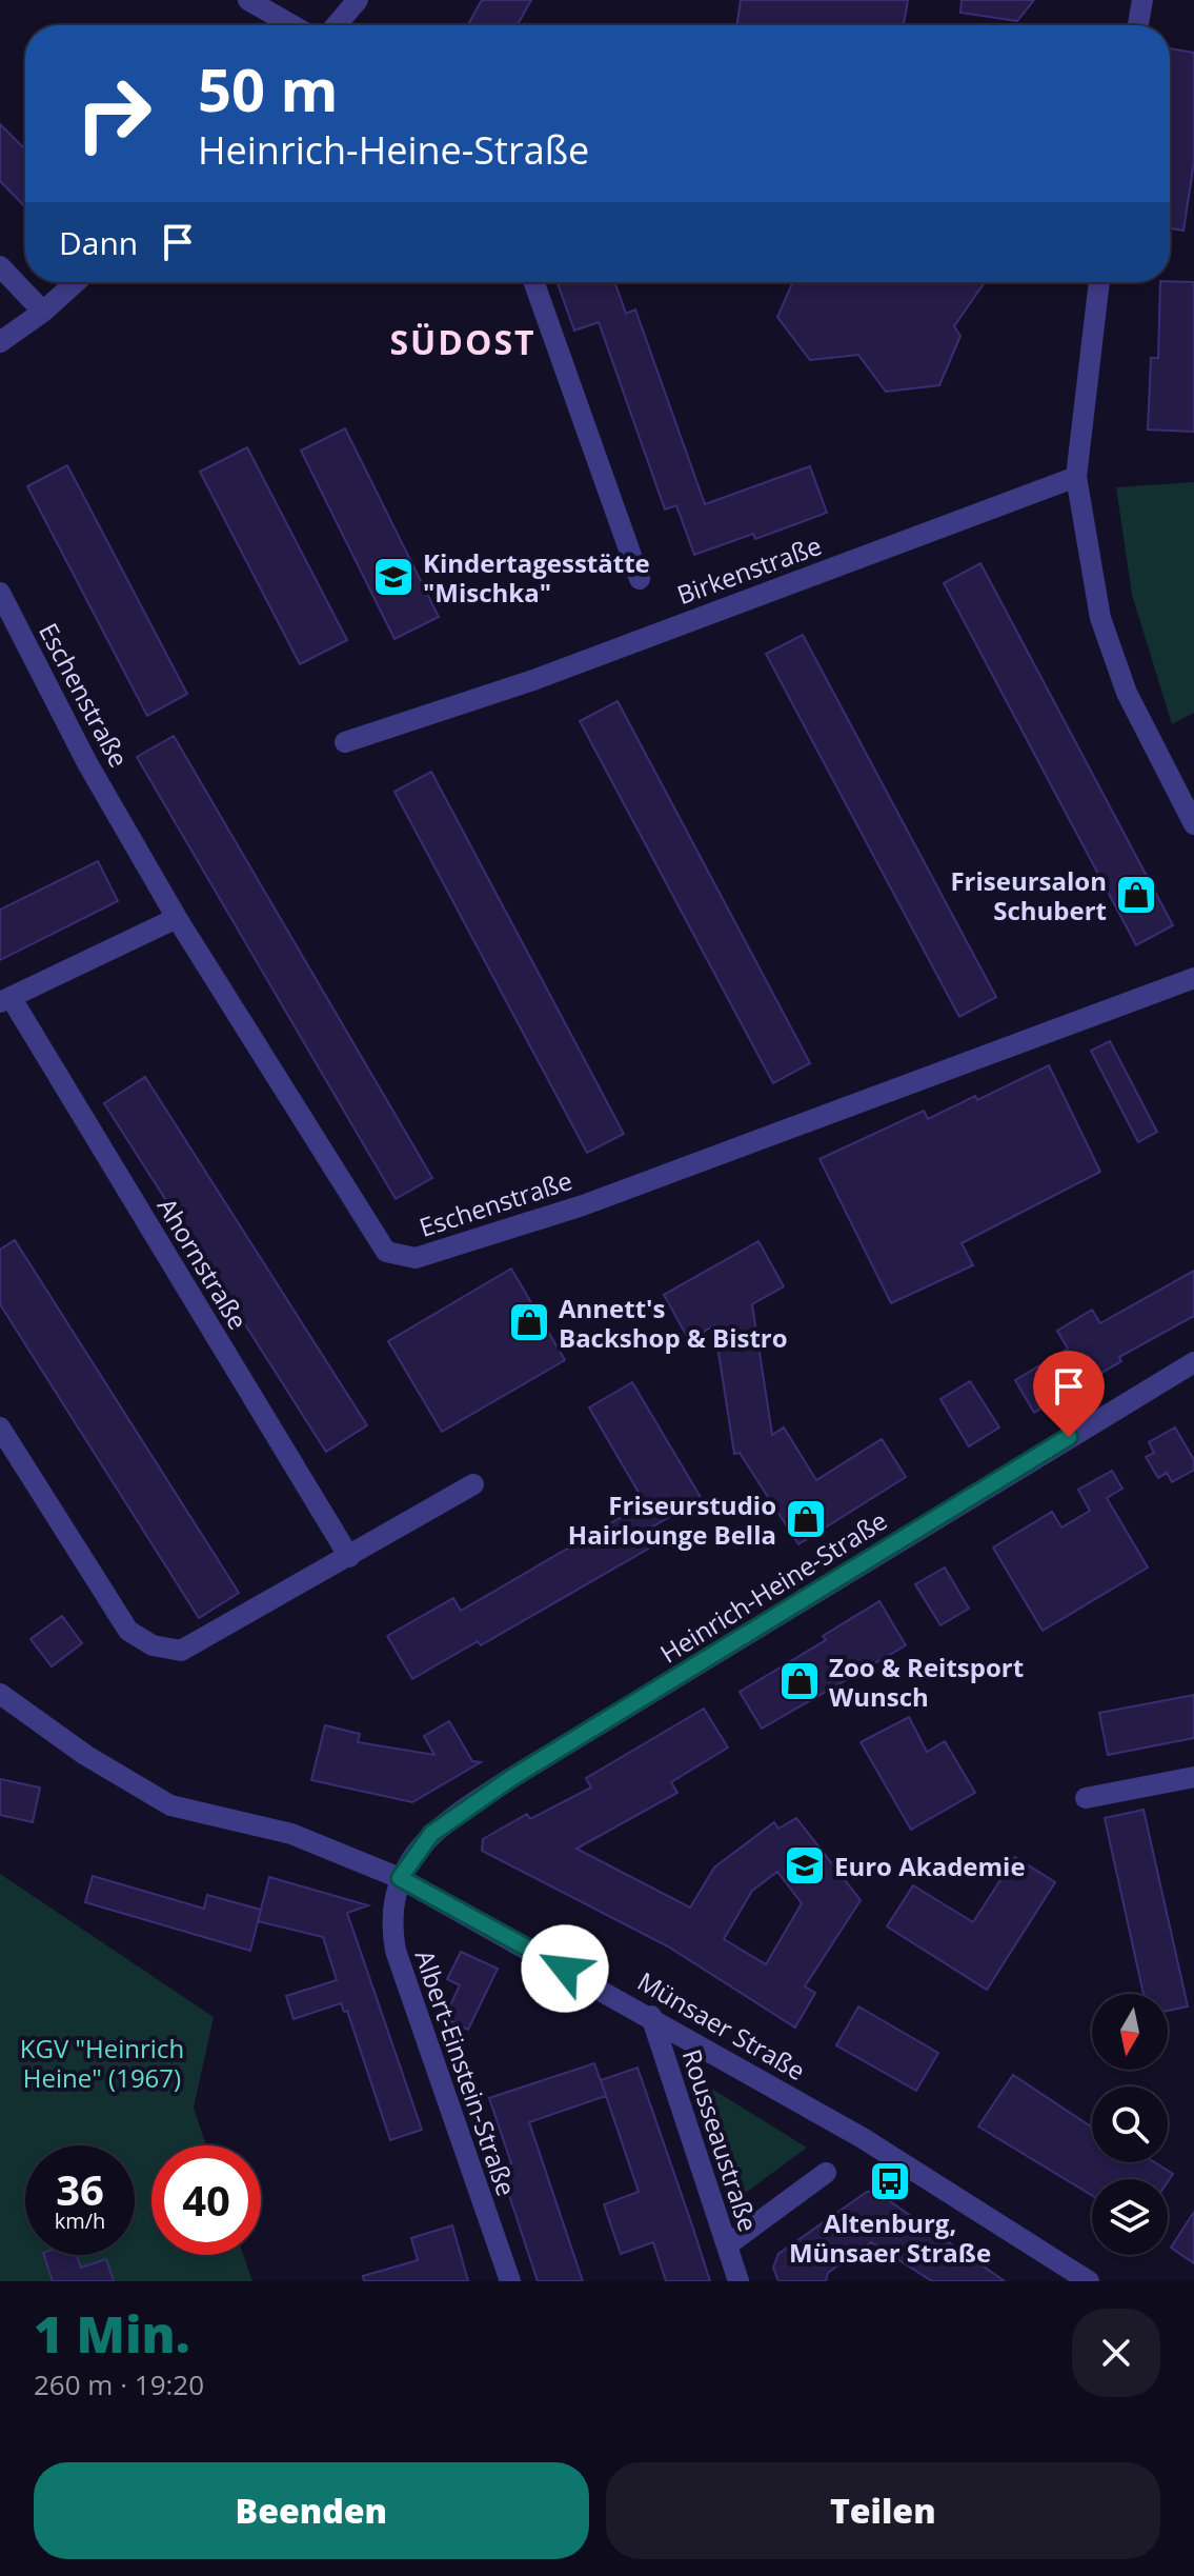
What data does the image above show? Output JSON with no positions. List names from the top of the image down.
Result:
{
  "streets": {
    "street": [
      "Birkenstraße",
      "Eschenstraße",
      "Ahornstraße",
      "Heinrich-Heine-Straße",
      "Münsaer Straße",
      "Albert-Einstein-Straße",
      "Rousseaustraße"
    ]
  },
  "crossings": [
    ["Eschenstraße", "Ahornstraße"],
    ["Heinrich-Heine-Straße", "Münsaer Straße"],
    ["Heinrich-Heine-Straße", "Albert-Einstein-Straße"],
    ["Münsaer Straße", "Albert-Einstein-Straße"],
    ["Münsaer Straße", "Rousseaustraße"]
  ],
  "districts": ["SÜDOST"],
  "parks": ["KGV \"Heinrich Heine\" (1967)"],
  "places": {
    "school or university": ["Kindertagesstätte \"Mischka\"", "Euro Akademie"],
    "shop": [
      "Friseursalon Schubert",
      "Annett's Backshop & Bistro",
      "Friseurstudio Hairlounge Bella",
      "Zoo & Reitsport Wunsch"
    ],
    "bus stop": ["Altenburg, Münsaer Straße"]
  },
  "north": "bottom",
  "page": {
    "turn": ["50 m", "Heinrich-Heine-Straße"],
    "then": "Dann",
    "speed": "36 km/h",
    "limit": "40",
    "heading": ["1 Min.", "260 m · 19:20"],
    "buttons": ["Beenden", "Teilen"]
  }
}
